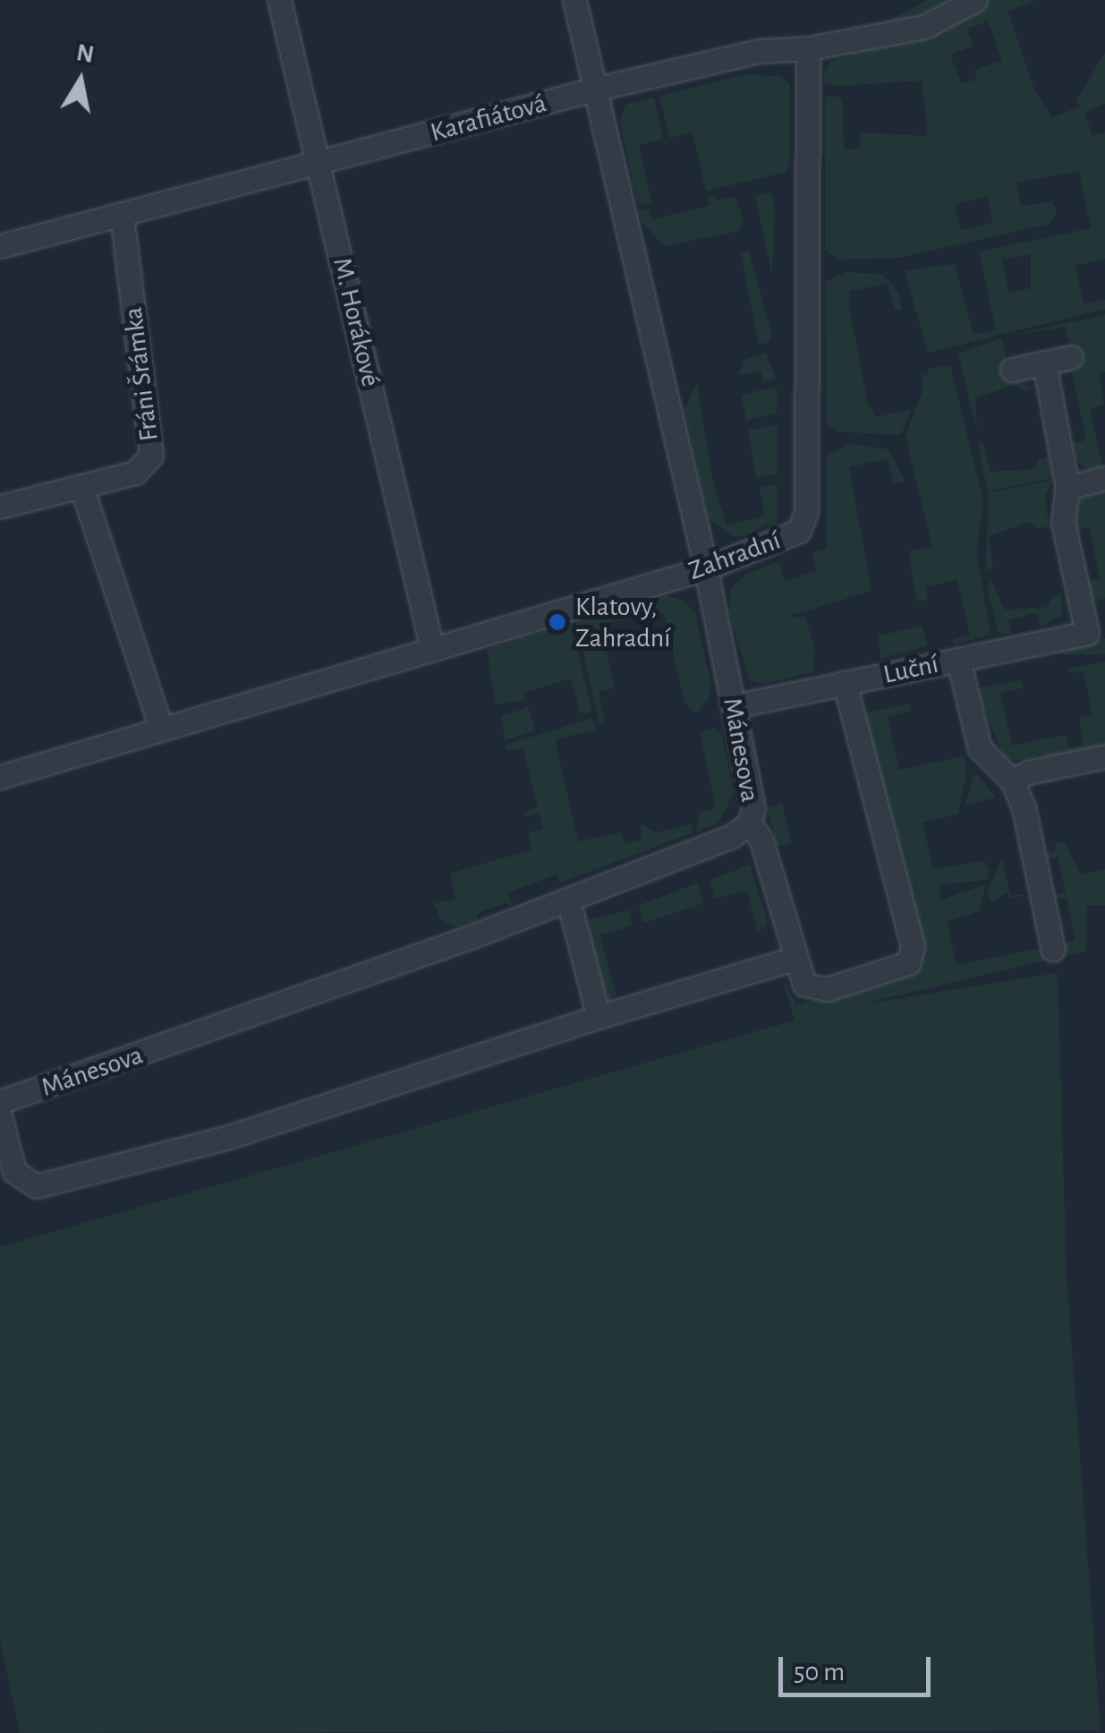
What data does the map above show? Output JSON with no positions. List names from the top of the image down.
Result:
{
  "streets": {
    "street": [
      "Karafiátová",
      "M. Horákové",
      "Fráni Šrámka",
      "Zahradní",
      "Luční",
      "Mánesova"
    ]
  },
  "crossings": [
    ["Karafiátová", "M. Horákové"],
    ["Karafiátová", "Fráni Šrámka"],
    ["Karafiátová", "Zahradní"],
    ["Karafiátová", "Mánesova"],
    ["M. Horákové", "Zahradní"],
    ["Zahradní", "Mánesova"],
    ["Luční", "Mánesova"]
  ],
  "places": ["Klatovy, Zahradní"],
  "scale_bar": "50 m",
  "north": "top"
}
